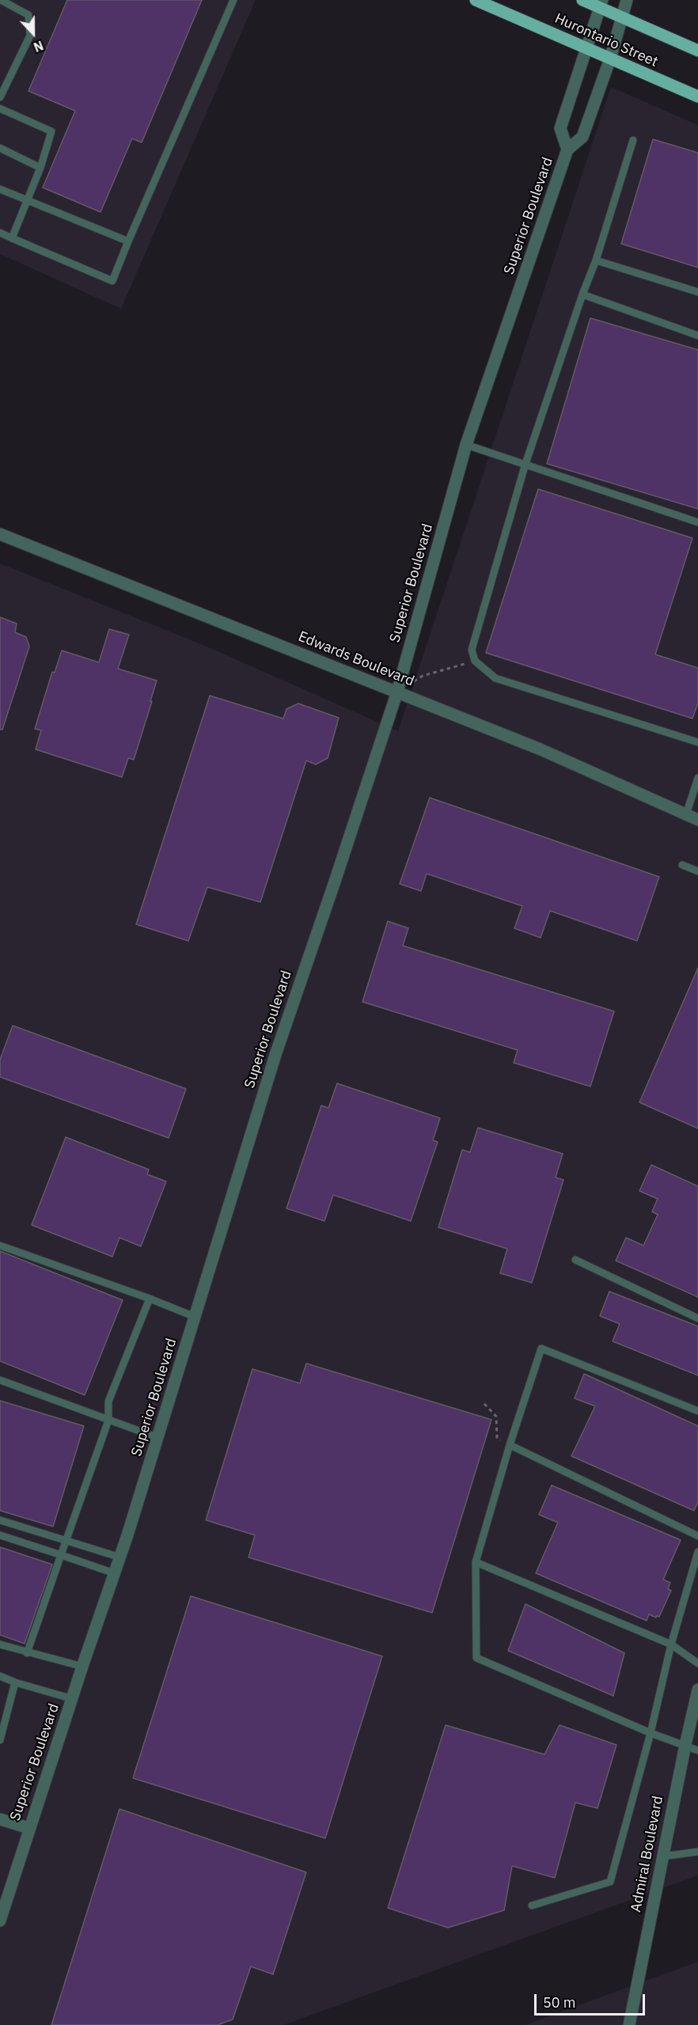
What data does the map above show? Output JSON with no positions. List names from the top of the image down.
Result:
{
  "streets": {
    "main road": ["Hurontario Street"],
    "street": ["Superior Boulevard", "Edwards Boulevard", "Admiral Boulevard"]
  },
  "crossings": [
    ["Hurontario Street", "Superior Boulevard"],
    ["Superior Boulevard", "Edwards Boulevard"]
  ],
  "scale_bar": "50 m",
  "north": "bottom"
}
